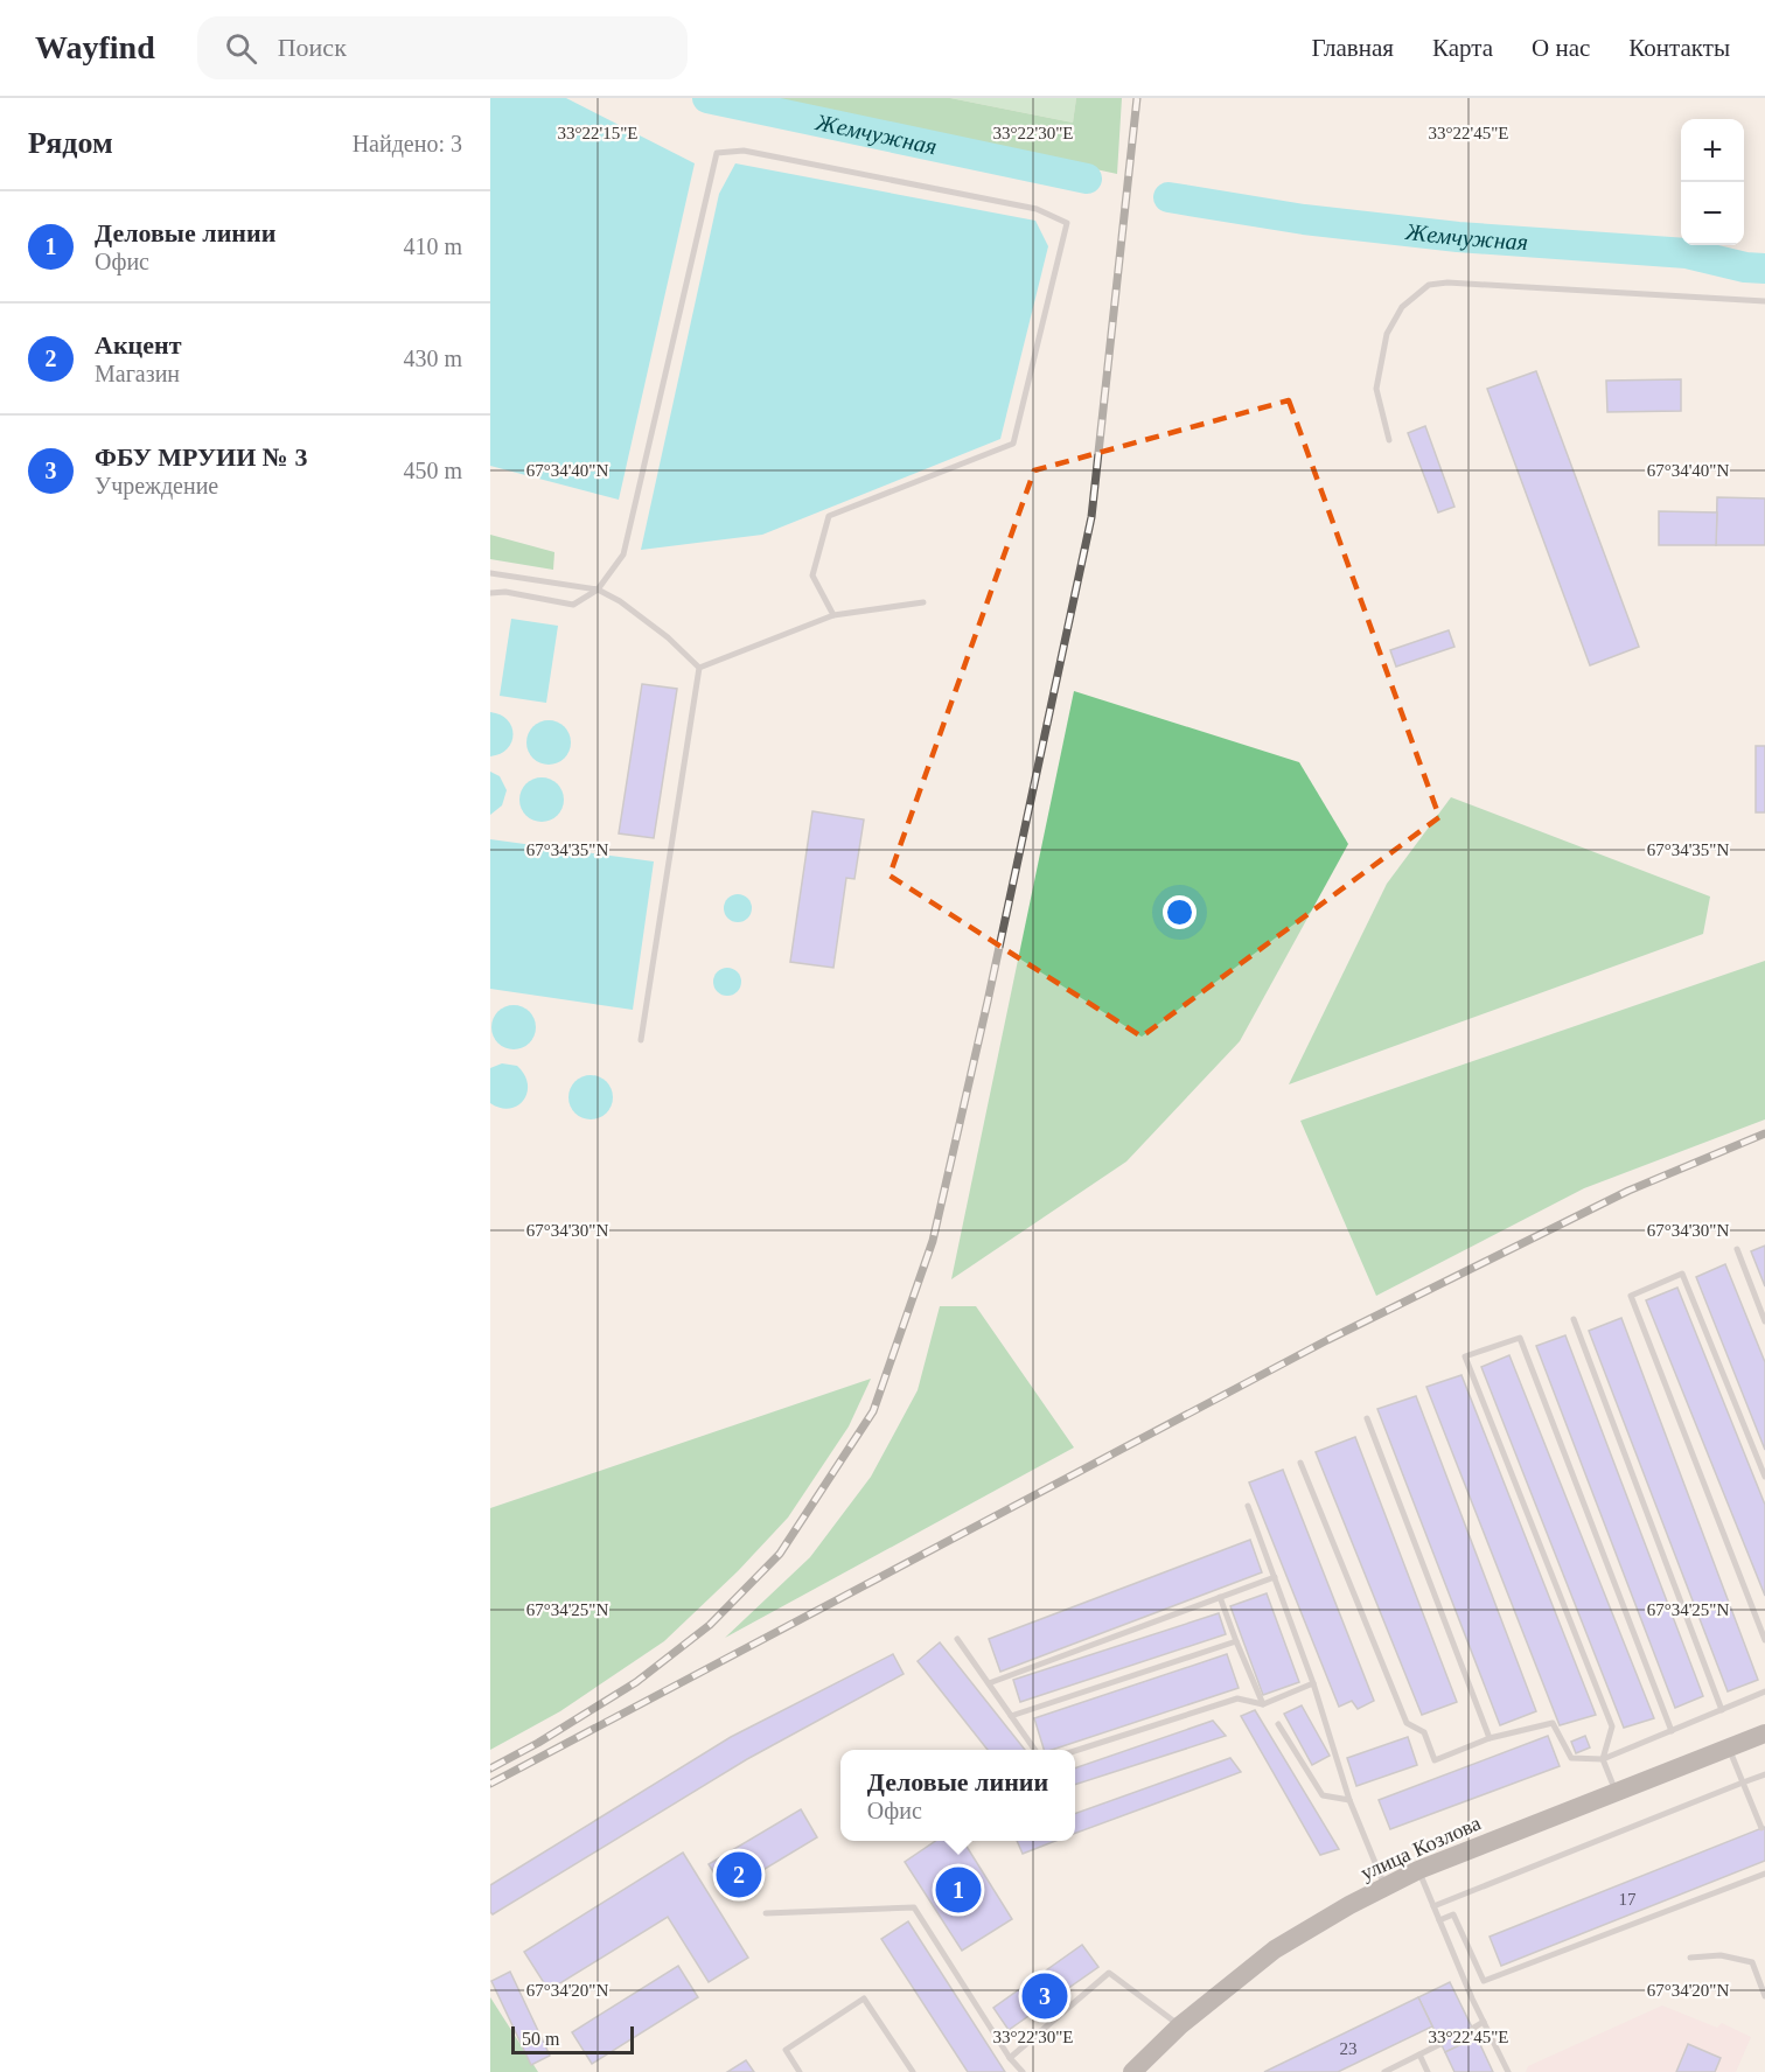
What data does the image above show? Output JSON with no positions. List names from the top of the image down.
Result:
{
  "streets": {
    "main road": ["улица Козлова"]
  },
  "water": ["Жемчужная"],
  "house_numbers": ["17", "23"],
  "scale_bar": "50 m",
  "page": {
    "header": "Wayfind",
    "search": "Поиск",
    "nav": [
      "Главная",
      "Карта",
      "О нас",
      "Контакты"
    ],
    "heading": ["Рядом", "Найдено: 3"],
    "map_buttons": ["+", "−"],
    "list": [
      {
        "mark": "1",
        "name": "Деловые линии",
        "note": "Офис",
        "value": "410 m"
      },
      {
        "mark": "2",
        "name": "Акцент",
        "note": "Магазин",
        "value": "430 m"
      },
      {
        "mark": "3",
        "name": "ФБУ МРУИИ № 3",
        "note": "Учреждение",
        "value": "450 m"
      }
    ],
    "popup": ["Деловые линии", "Офис"],
    "pins": ["2", "1", "3"],
    "scale": "50 m"
  },
  "coordinates": [
    "33°22'15\"E",
    "33°22'30\"E",
    "33°22'45\"E",
    "67°34'40\"N",
    "67°34'35\"N",
    "67°34'30\"N",
    "67°34'25\"N",
    "67°34'20\"N"
  ]
}
